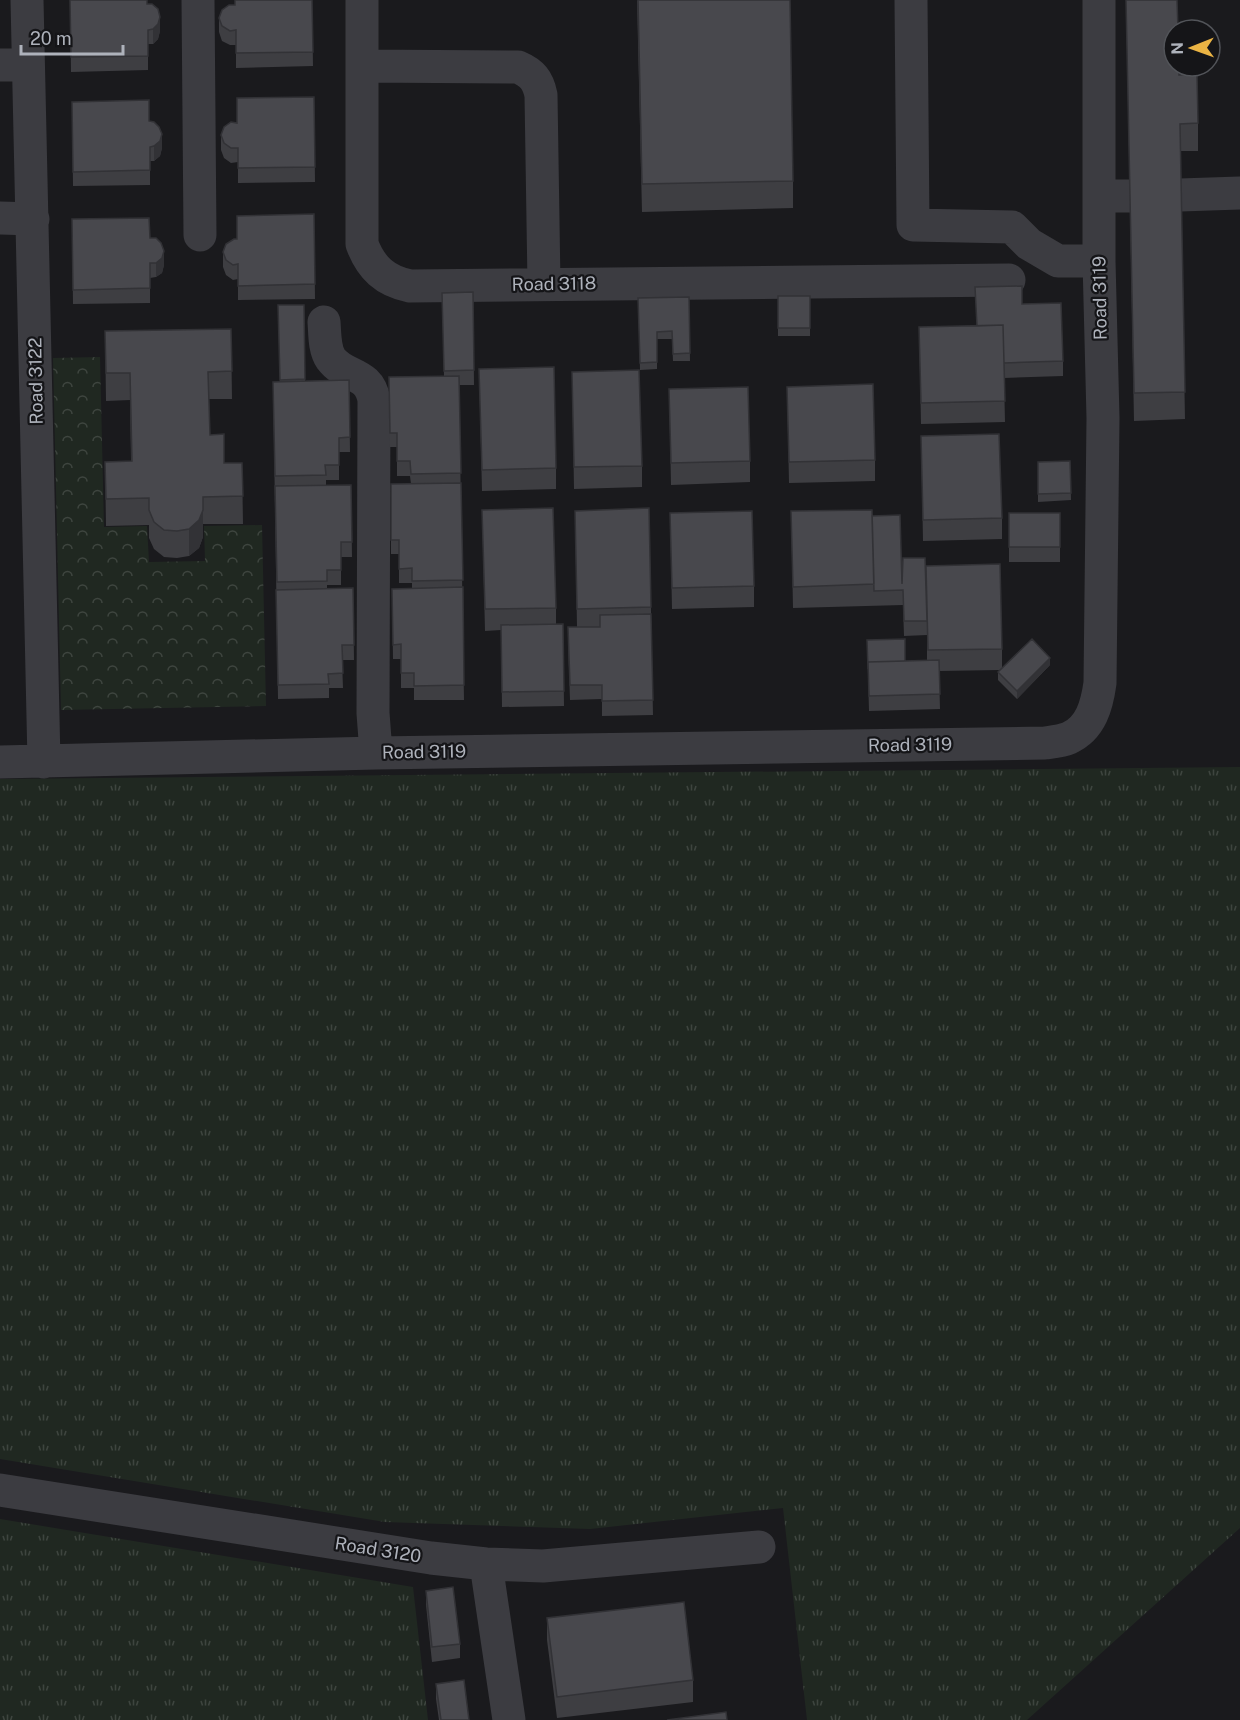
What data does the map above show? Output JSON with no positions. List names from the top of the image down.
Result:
{
  "streets": {
    "street": [
      "Road 3118",
      "Road 3119",
      "Road 3122",
      "Road 3120"
    ]
  },
  "crossings": [
    ["Road 3119", "Road 3122"]
  ],
  "scale_bar": "20 m",
  "north": "left"
}
